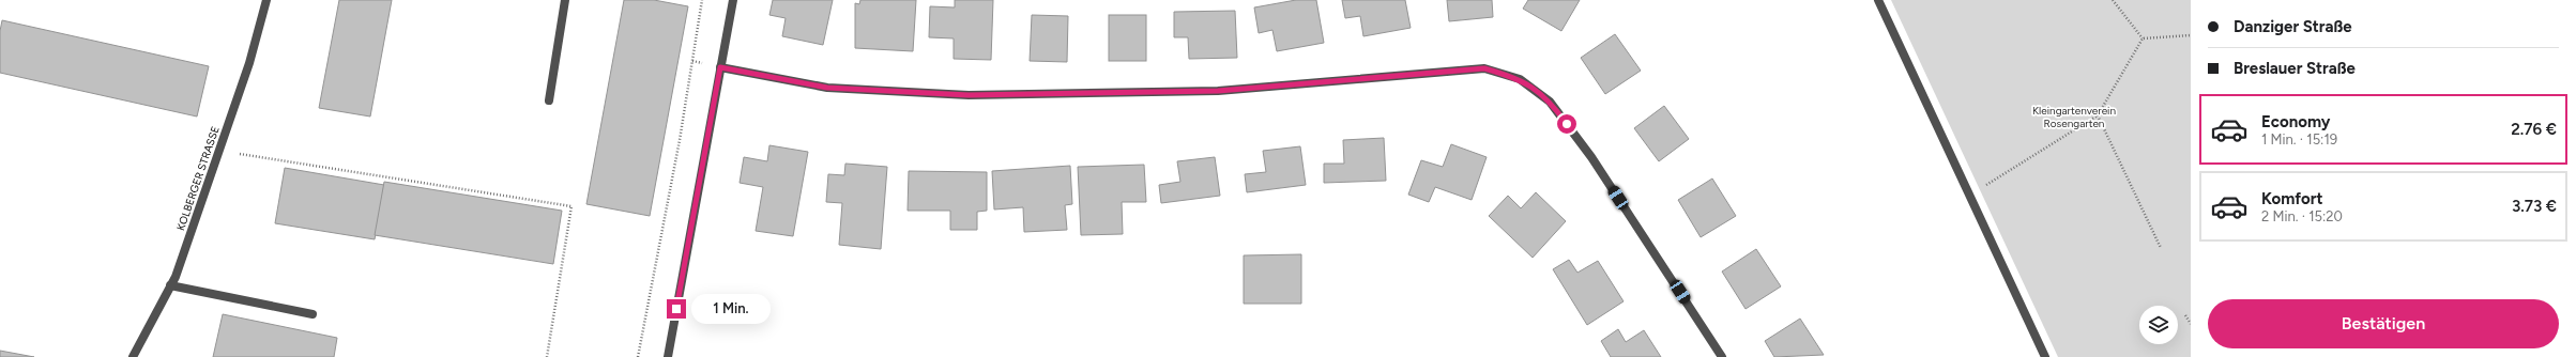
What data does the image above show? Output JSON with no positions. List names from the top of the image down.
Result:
{
  "streets": {
    "street": ["KOLBERGER STRASSE"]
  },
  "parks": ["Kleingartenverein Rosengarten"],
  "page": {
    "banner": ["Danziger Straße", "Breslauer Straße"],
    "list": [
      {
        "name": "Economy",
        "note": "1 Min. · 15:19",
        "value": "2.76 €"
      },
      {
        "name": "Komfort",
        "note": "2 Min. · 15:20",
        "value": "3.73 €"
      }
    ],
    "buttons": "Bestätigen",
    "bubble": "1 Min."
  }
}
